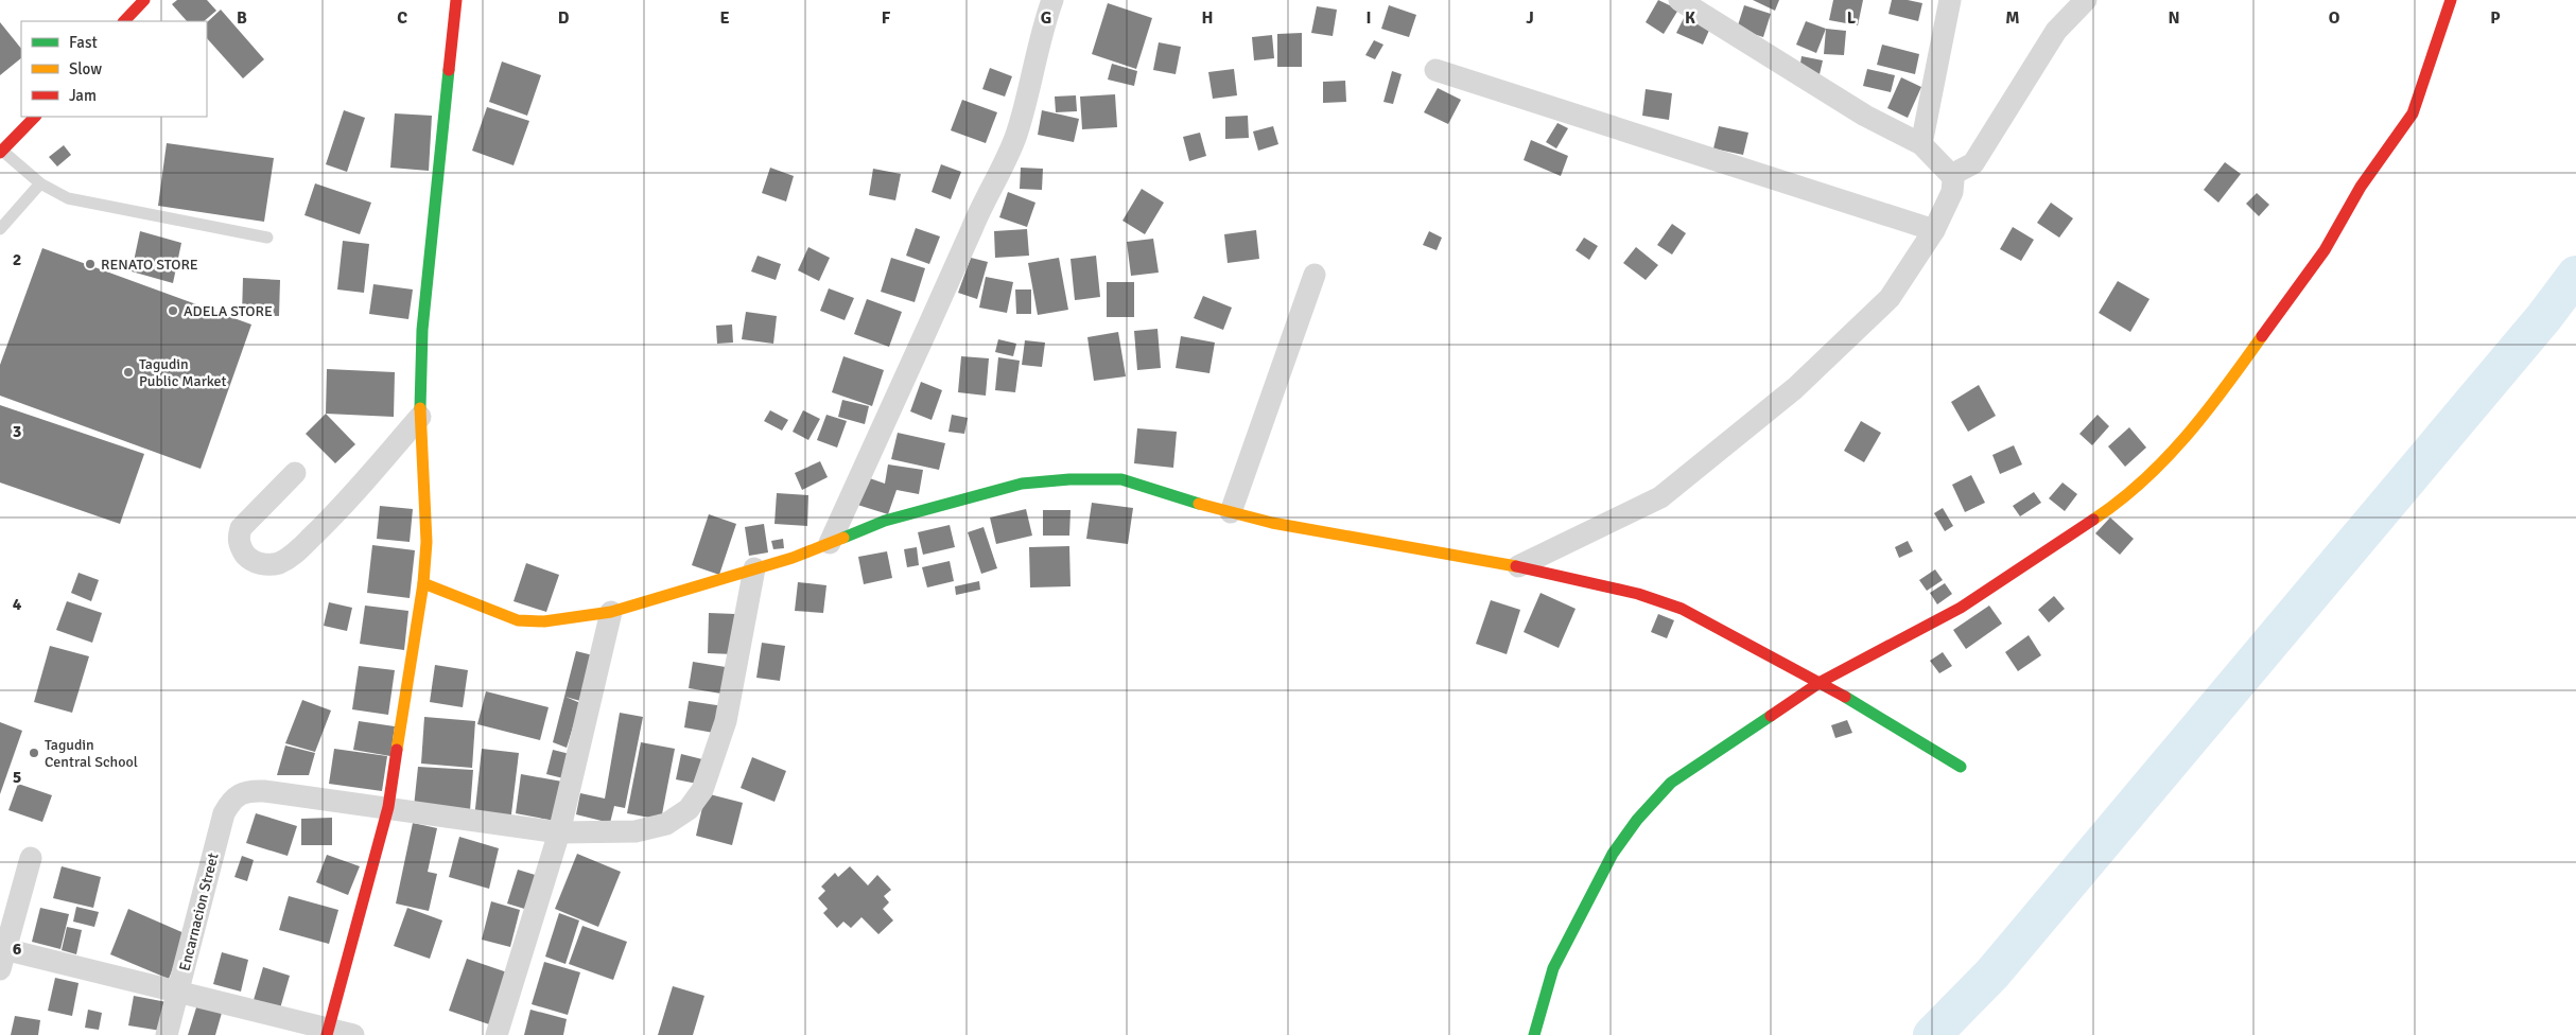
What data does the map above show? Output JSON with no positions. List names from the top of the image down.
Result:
{
  "streets": {
    "street": ["Encarnacion Street"]
  },
  "places": [
    "RENATO STORE",
    "ADELA STORE",
    "Tagudin Public Market",
    "Tagudin Central School"
  ],
  "legend": ["Fast", "Slow", "Jam"],
  "grid": {
    "columns": [
      "B",
      "C",
      "D",
      "E",
      "F",
      "G",
      "H",
      "I",
      "J",
      "K",
      "L",
      "M",
      "N",
      "O",
      "P"
    ],
    "rows": [
      "2",
      "3",
      "4",
      "5",
      "6"
    ]
  }
}
